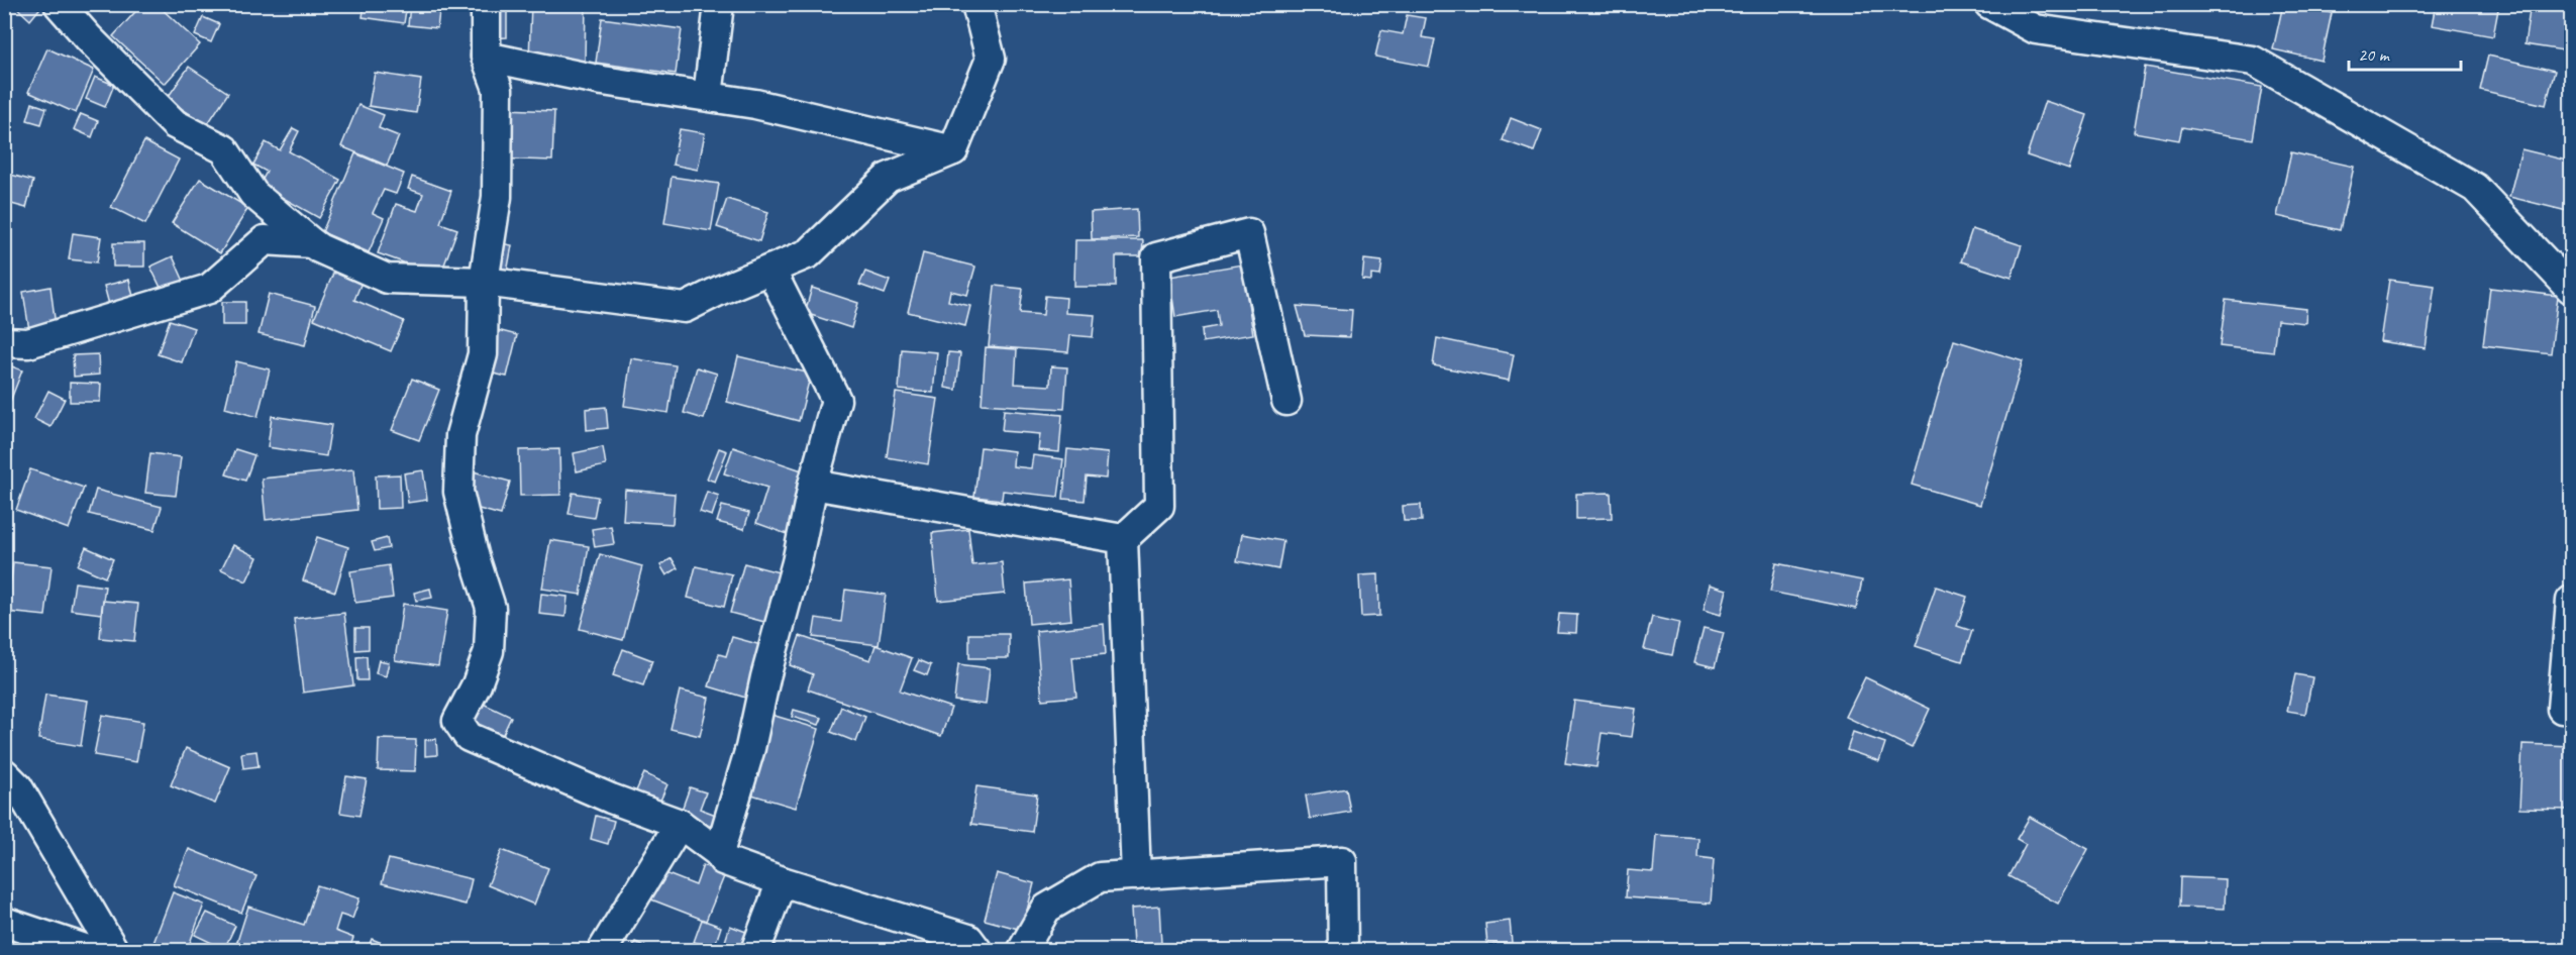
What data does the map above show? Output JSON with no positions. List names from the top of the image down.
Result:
{
  "scale_bar": "20 m"
}
